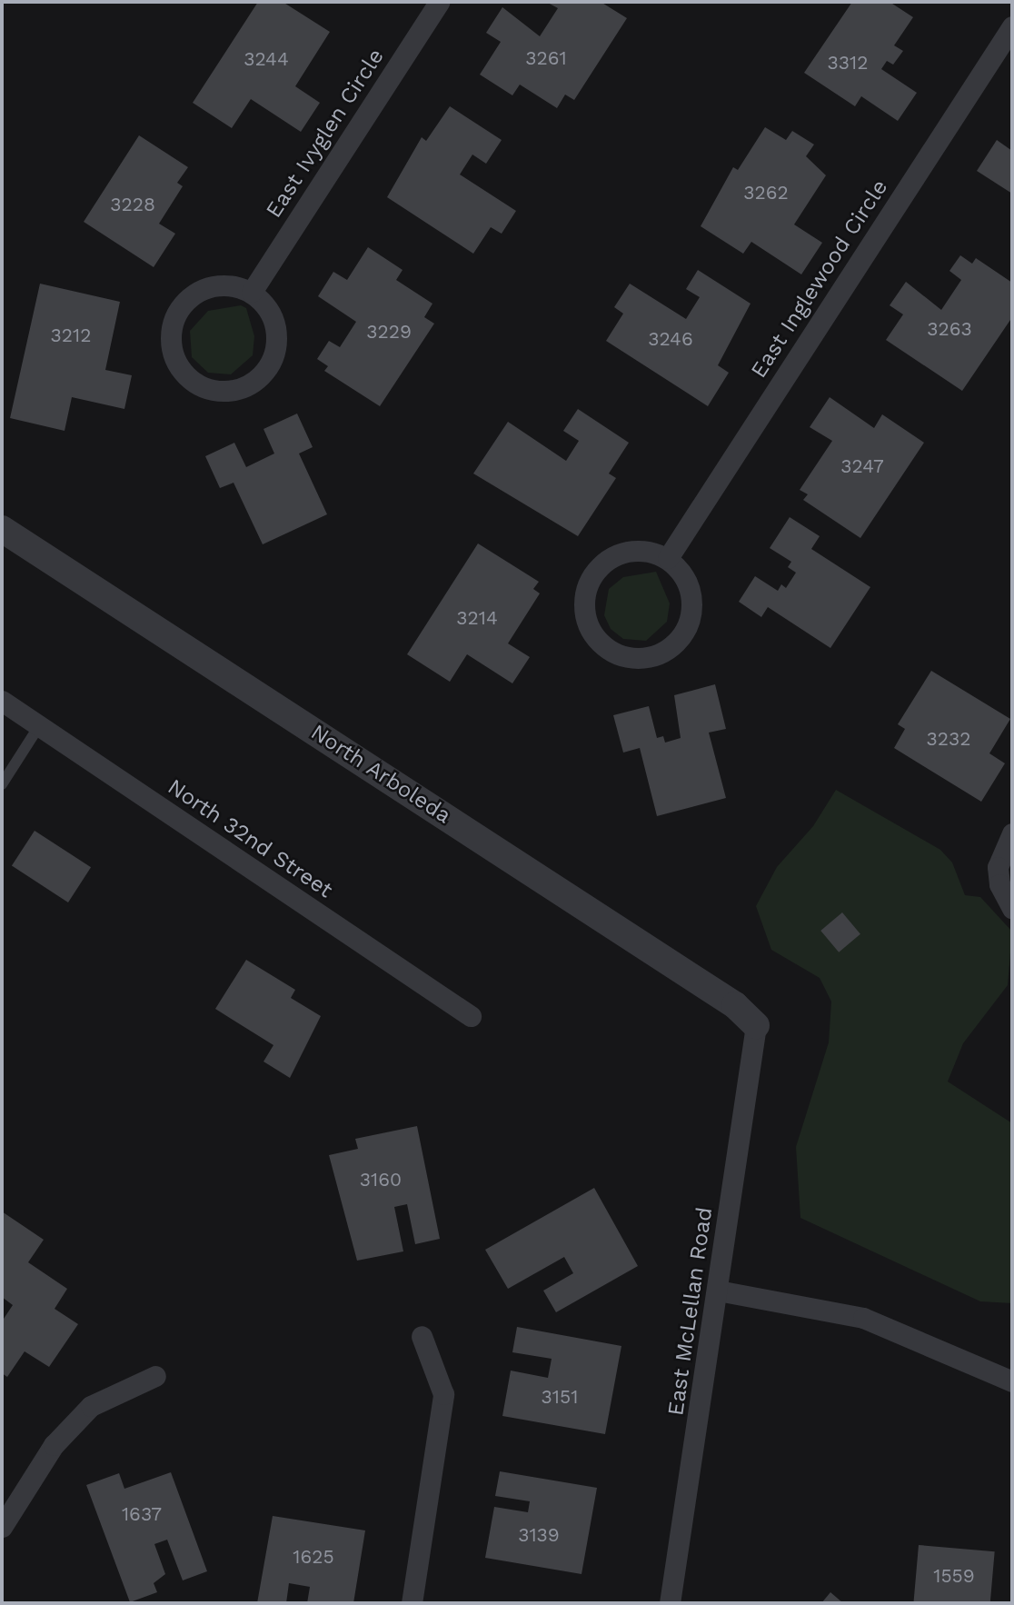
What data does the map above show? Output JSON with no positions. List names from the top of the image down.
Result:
{
  "streets": {
    "street": [
      "East Ivyglen Circle",
      "East Inglewood Circle",
      "North Arboleda",
      "North 32nd Street",
      "East McLellan Road"
    ]
  },
  "crossings": [
    ["North Arboleda", "East McLellan Road"]
  ],
  "house_numbers": [
    "3261",
    "3244",
    "3312",
    "3262",
    "3228",
    "3263",
    "3229",
    "3212",
    "3246",
    "3247",
    "3214",
    "3232",
    "3160",
    "3151",
    "1637",
    "3139",
    "1625",
    "1559"
  ]
}
